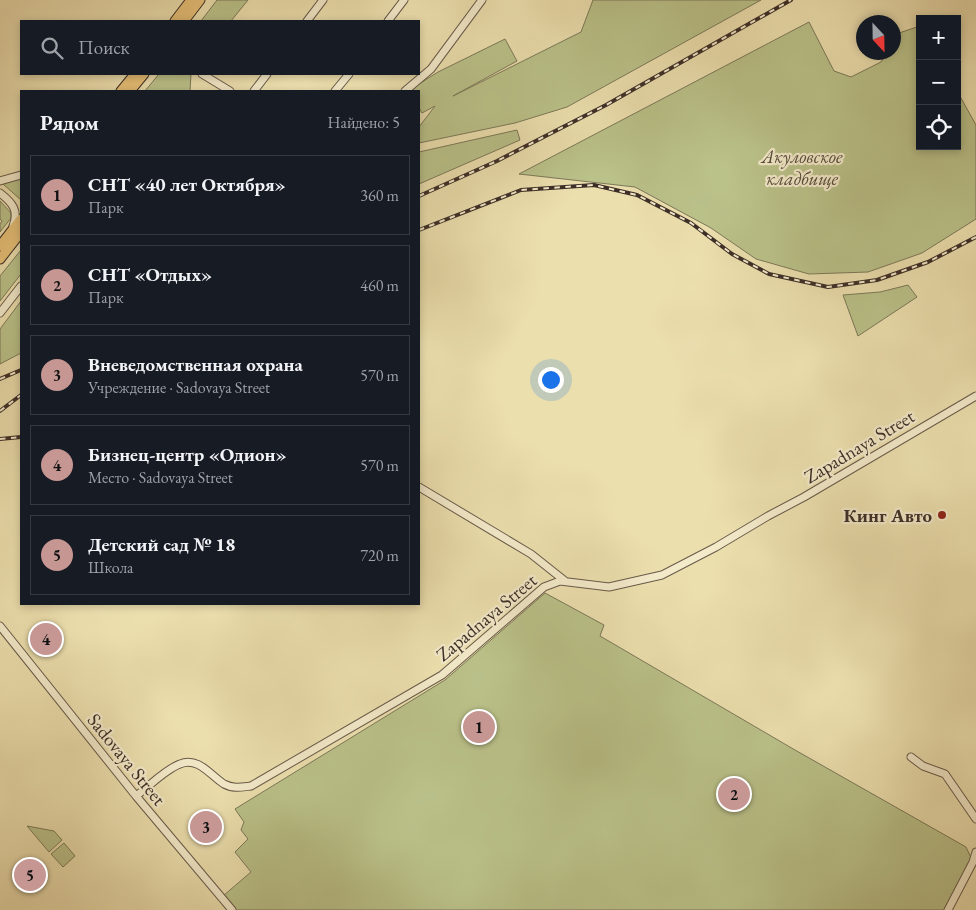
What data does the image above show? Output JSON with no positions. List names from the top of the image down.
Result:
{
  "streets": {
    "street": ["Zapadnaya Street", "Sadovaya Street"]
  },
  "crossings": [
    ["Zapadnaya Street", "Sadovaya Street"]
  ],
  "parks": ["Акуловское кладбище"],
  "places": ["Кинг Авто"],
  "north": "bottom",
  "page": {
    "map_buttons": ["+", "−"],
    "search": "Поиск",
    "heading": ["Рядом", "Найдено: 5"],
    "list": [
      {
        "mark": "1",
        "name": "СНТ «40 лет Октября»",
        "note": "Парк",
        "value": "360 m"
      },
      {
        "mark": "2",
        "name": "СНТ «Отдых»",
        "note": "Парк",
        "value": "460 m"
      },
      {
        "mark": "3",
        "name": "Вневедомственная охрана",
        "note": "Учреждение · Sadovaya Street",
        "value": "570 m"
      },
      {
        "mark": "4",
        "name": "Бизнец-центр «Одион»",
        "note": "Место · Sadovaya Street",
        "value": "570 m"
      },
      {
        "mark": "5",
        "name": "Детский сад № 18",
        "note": "Школа",
        "value": "720 m"
      }
    ],
    "pins": [
      "4",
      "1",
      "2",
      "3",
      "5"
    ]
  }
}
